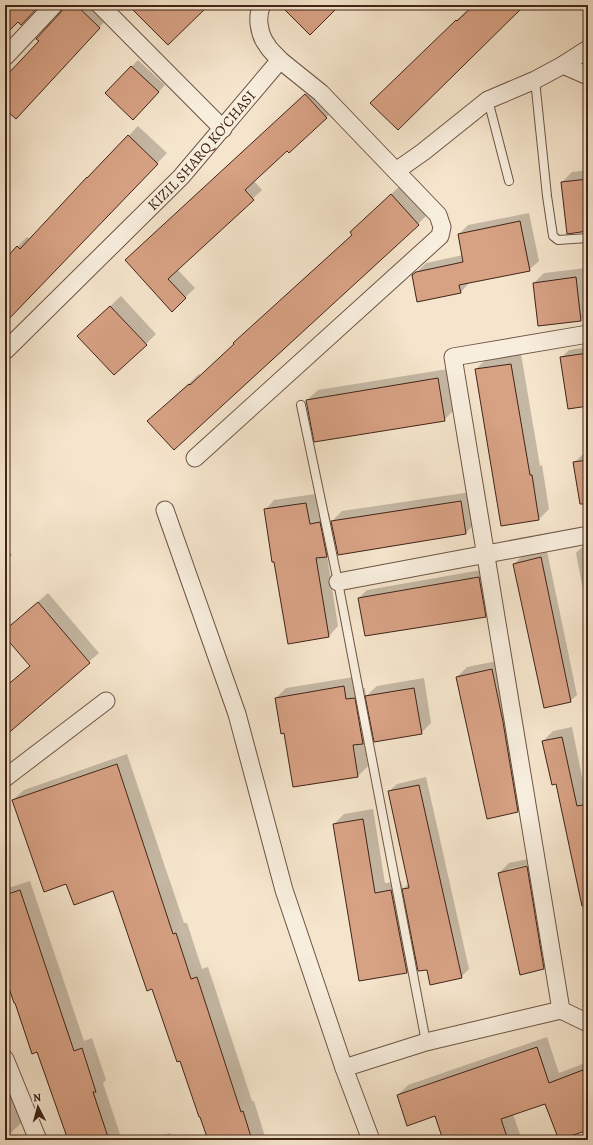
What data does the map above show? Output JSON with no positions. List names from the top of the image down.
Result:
{
  "streets": {
    "street": ["KIZIL SHARQ KO'CHASI"]
  },
  "north": "top"
}
